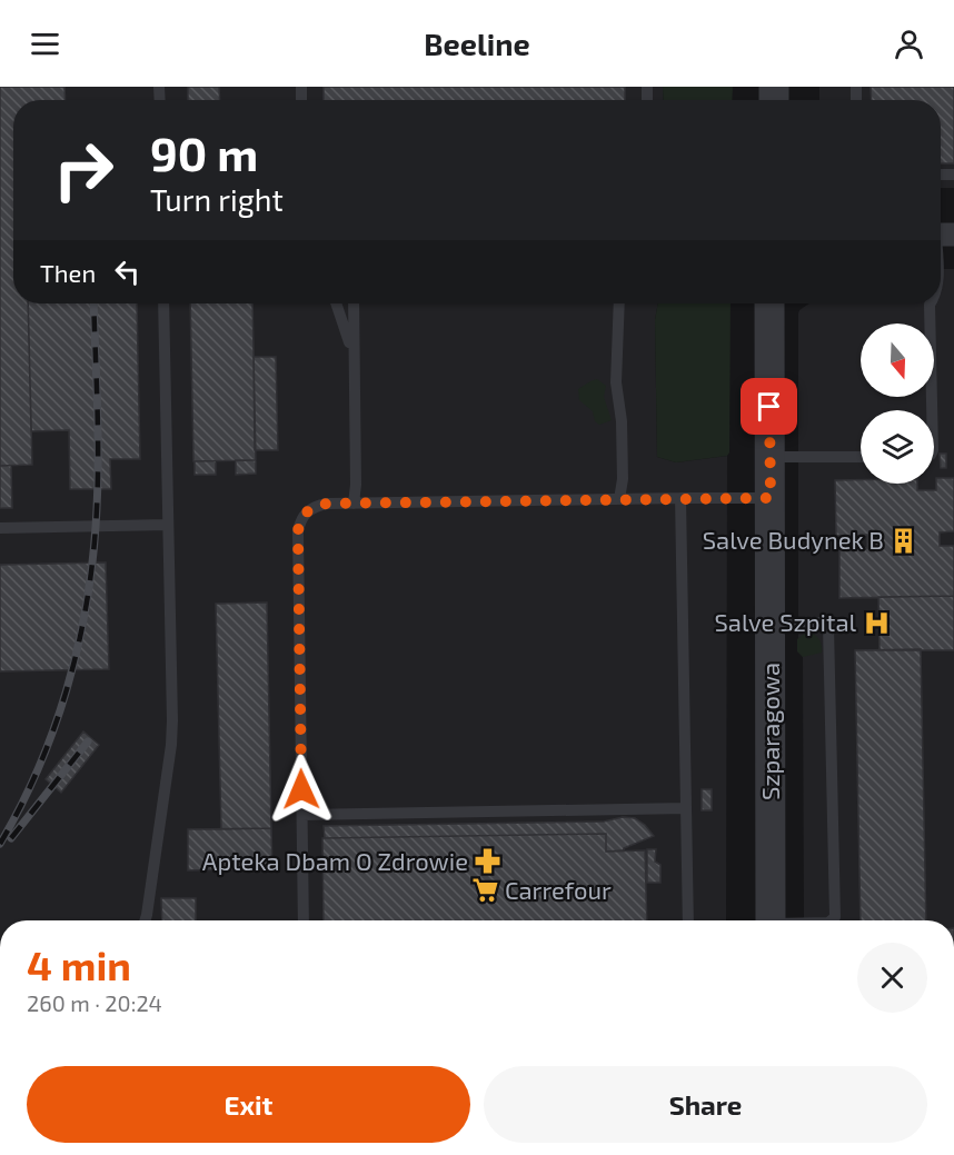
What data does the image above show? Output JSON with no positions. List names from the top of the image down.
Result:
{
  "streets": {
    "street": ["Szparagowa"]
  },
  "places": {
    "building": ["Salve Budynek B"],
    "hospital": ["Salve Szpital"],
    "pharmacy": ["Apteka Dbam O Zdrowie"],
    "supermarket": ["Carrefour"]
  },
  "north": "bottom",
  "page": {
    "header": "Beeline",
    "turn": ["90 m", "Turn right"],
    "then": "Then",
    "heading": ["4 min", "260 m · 20:24"],
    "buttons": ["Exit", "Share"]
  }
}
